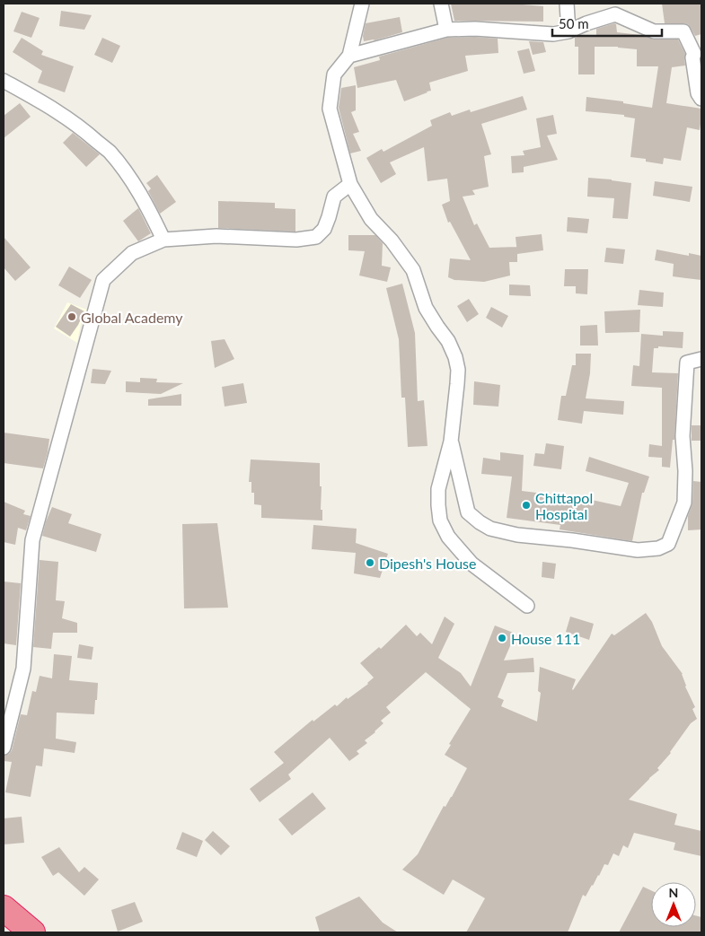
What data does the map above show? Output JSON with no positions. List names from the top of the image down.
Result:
{
  "places": [
    "Global Academy",
    "Chittapol Hospital",
    "Dipesh's House",
    "House 111"
  ],
  "scale_bar": "50 m",
  "north": "top"
}
